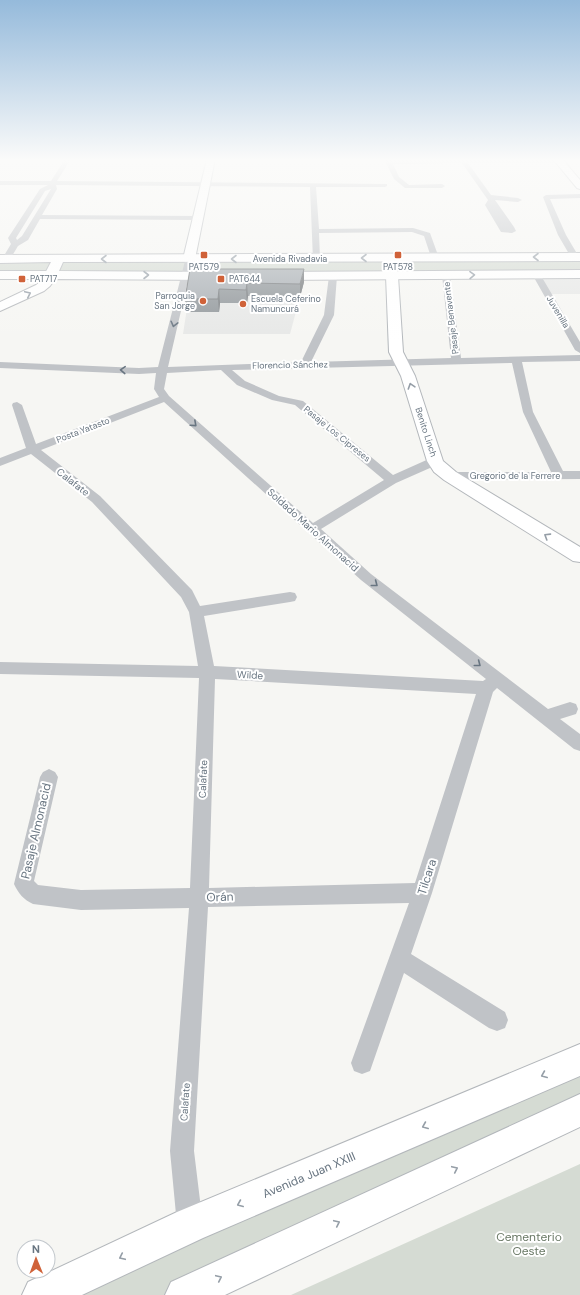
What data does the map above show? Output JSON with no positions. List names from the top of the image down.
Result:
{
  "streets": {
    "main road": ["Avenida Rivadavia"],
    "street": [
      "Juvenilla",
      "Pasaje Benavente",
      "Florencio Sánchez",
      "Posta Yatasto",
      "Benito Linch",
      "Pasaje Los Cipreses",
      "Gregorio de la Ferrere",
      "Calafate",
      "Soldado Mario Almonacid",
      "Wilde",
      "Pasaje Almonacid",
      "Tilcara",
      "Orán",
      "Avenida Juan XXIII"
    ]
  },
  "crossings": [
    ["Avenida Rivadavia", "Juvenilla"],
    ["Avenida Rivadavia", "Pasaje Benavente"],
    ["Avenida Rivadavia", "Benito Linch"],
    ["Pasaje Benavente", "Florencio Sánchez"],
    ["Florencio Sánchez", "Benito Linch"],
    ["Florencio Sánchez", "Pasaje Los Cipreses"],
    ["Posta Yatasto", "Calafate"],
    ["Posta Yatasto", "Soldado Mario Almonacid"],
    ["Benito Linch", "Gregorio de la Ferrere"],
    ["Calafate", "Wilde"],
    ["Calafate", "Orán"],
    ["Calafate", "Avenida Juan XXIII"],
    ["Soldado Mario Almonacid", "Wilde"],
    ["Soldado Mario Almonacid", "Tilcara"],
    ["Wilde", "Tilcara"],
    ["Pasaje Almonacid", "Orán"],
    ["Tilcara", "Orán"]
  ],
  "one_way": ["Soldado Mario Almonacid"],
  "parks": ["Cementerio Oeste"],
  "places": {
    "transit": [
      "PAT579",
      "PAT578",
      "PAT717",
      "PAT644"
    ],
    "other": ["Parroquia San Jorge", "Escuela Ceferino Namuncurá"]
  },
  "north": "top"
}
